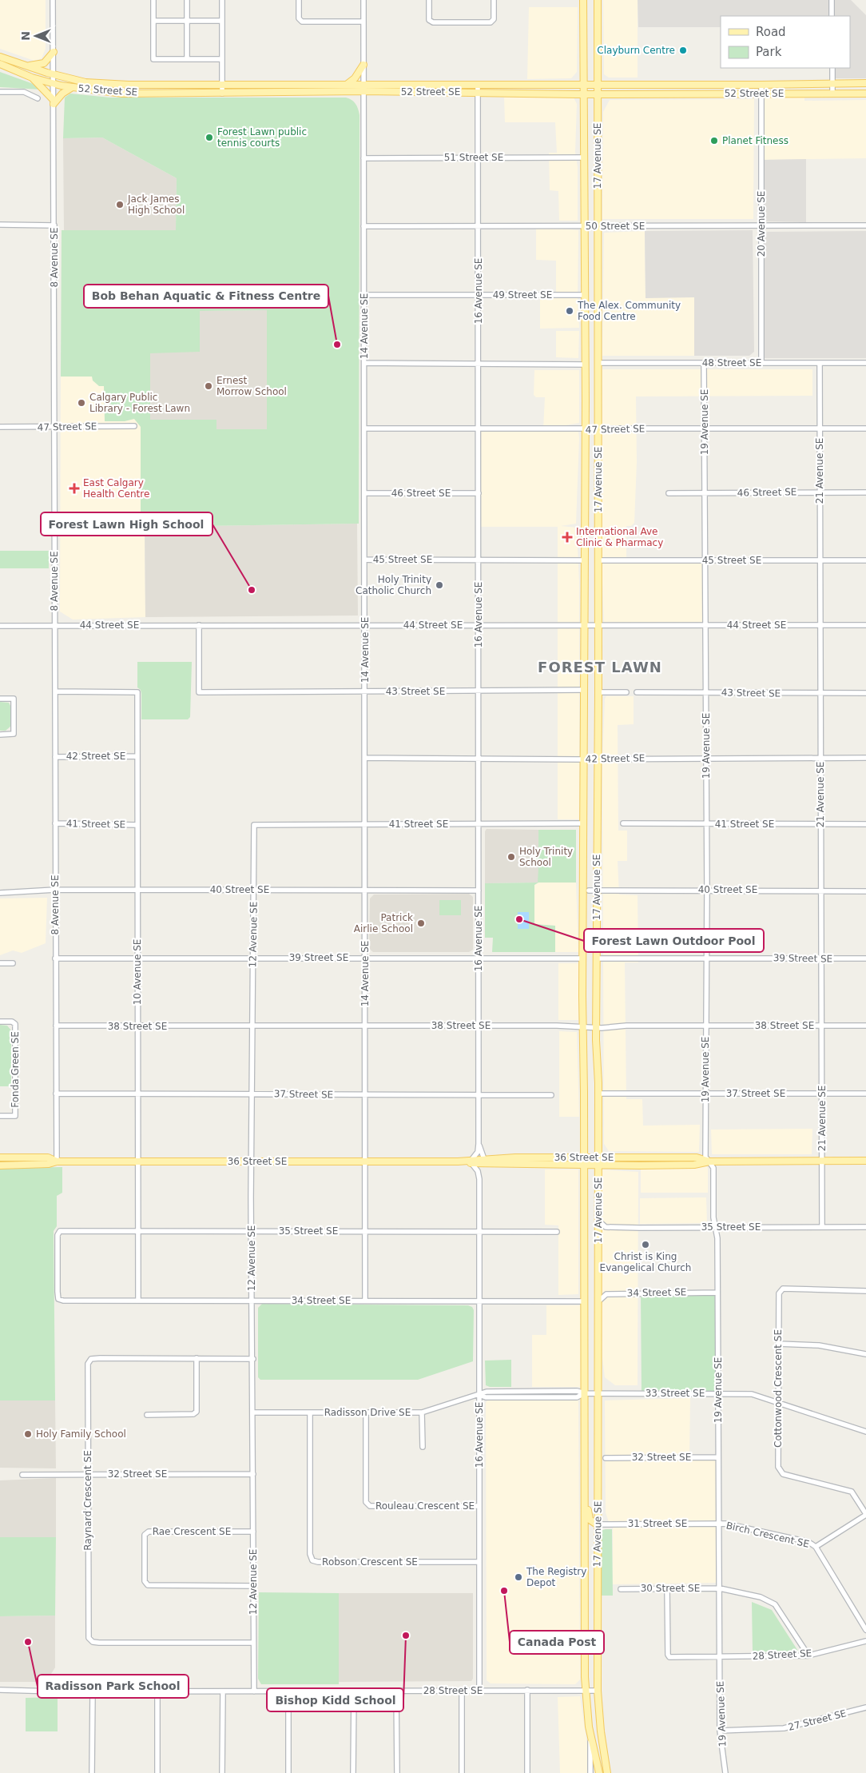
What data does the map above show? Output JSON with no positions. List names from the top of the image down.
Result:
{
  "streets": {
    "main road": ["52 Street SE", "17 Avenue SE", "36 Street SE"],
    "street": [
      "51 Street SE",
      "20 Avenue SE",
      "50 Street SE",
      "8 Avenue SE",
      "16 Avenue SE",
      "49 Street SE",
      "14 Avenue SE",
      "48 Street SE",
      "19 Avenue SE",
      "47 Street SE",
      "21 Avenue SE",
      "46 Street SE",
      "45 Street SE",
      "44 Street SE",
      "43 Street SE",
      "42 Street SE",
      "41 Street SE",
      "40 Street SE",
      "12 Avenue SE",
      "39 Street SE",
      "10 Avenue SE",
      "38 Street SE",
      "Fonda Green SE",
      "37 Street SE",
      "35 Street SE",
      "34 Street SE",
      "Cottonwood Crescent SE",
      "33 Street SE",
      "Radisson Drive SE",
      "32 Street SE",
      "Raynard Crescent SE",
      "Rouleau Crescent SE",
      "31 Street SE",
      "Rae Crescent SE",
      "Birch Crescent SE",
      "Robson Crescent SE",
      "30 Street SE",
      "28 Street SE",
      "27 Street SE"
    ]
  },
  "crossings": [
    ["52 Street SE", "17 Avenue SE"],
    ["52 Street SE", "20 Avenue SE"],
    ["52 Street SE", "8 Avenue SE"],
    ["52 Street SE", "16 Avenue SE"],
    ["52 Street SE", "14 Avenue SE"],
    ["17 Avenue SE", "51 Street SE"],
    ["17 Avenue SE", "50 Street SE"],
    ["17 Avenue SE", "49 Street SE"],
    ["17 Avenue SE", "48 Street SE"],
    ["17 Avenue SE", "47 Street SE"],
    ["17 Avenue SE", "45 Street SE"],
    ["17 Avenue SE", "44 Street SE"],
    ["17 Avenue SE", "43 Street SE"],
    ["17 Avenue SE", "42 Street SE"],
    ["17 Avenue SE", "41 Street SE"],
    ["17 Avenue SE", "40 Street SE"],
    ["17 Avenue SE", "39 Street SE"],
    ["17 Avenue SE", "38 Street SE"],
    ["17 Avenue SE", "37 Street SE"],
    ["17 Avenue SE", "36 Street SE"],
    ["17 Avenue SE", "35 Street SE"],
    ["17 Avenue SE", "34 Street SE"],
    ["17 Avenue SE", "33 Street SE"],
    ["17 Avenue SE", "Radisson Drive SE"],
    ["17 Avenue SE", "31 Street SE"],
    ["17 Avenue SE", "28 Street SE"],
    ["51 Street SE", "16 Avenue SE"],
    ["51 Street SE", "14 Avenue SE"],
    ["20 Avenue SE", "50 Street SE"],
    ["20 Avenue SE", "48 Street SE"],
    ["50 Street SE", "16 Avenue SE"],
    ["50 Street SE", "14 Avenue SE"],
    ["8 Avenue SE", "47 Street SE"],
    ["8 Avenue SE", "44 Street SE"],
    ["8 Avenue SE", "42 Street SE"],
    ["8 Avenue SE", "41 Street SE"],
    ["8 Avenue SE", "40 Street SE"],
    ["8 Avenue SE", "39 Street SE"],
    ["8 Avenue SE", "10 Avenue SE"],
    ["8 Avenue SE", "38 Street SE"],
    ["8 Avenue SE", "37 Street SE"],
    ["8 Avenue SE", "36 Street SE"],
    ["16 Avenue SE", "49 Street SE"],
    ["16 Avenue SE", "47 Street SE"],
    ["16 Avenue SE", "46 Street SE"],
    ["16 Avenue SE", "45 Street SE"],
    ["16 Avenue SE", "44 Street SE"],
    ["16 Avenue SE", "43 Street SE"],
    ["16 Avenue SE", "42 Street SE"],
    ["16 Avenue SE", "41 Street SE"],
    ["16 Avenue SE", "40 Street SE"],
    ["16 Avenue SE", "39 Street SE"],
    ["16 Avenue SE", "38 Street SE"],
    ["16 Avenue SE", "37 Street SE"],
    ["16 Avenue SE", "36 Street SE"],
    ["16 Avenue SE", "35 Street SE"],
    ["16 Avenue SE", "34 Street SE"],
    ["16 Avenue SE", "Radisson Drive SE"],
    ["16 Avenue SE", "Rouleau Crescent SE"],
    ["16 Avenue SE", "Robson Crescent SE"],
    ["16 Avenue SE", "28 Street SE"],
    ["49 Street SE", "14 Avenue SE"],
    ["14 Avenue SE", "47 Street SE"],
    ["14 Avenue SE", "46 Street SE"],
    ["14 Avenue SE", "45 Street SE"],
    ["14 Avenue SE", "44 Street SE"],
    ["14 Avenue SE", "43 Street SE"],
    ["14 Avenue SE", "42 Street SE"],
    ["14 Avenue SE", "41 Street SE"],
    ["14 Avenue SE", "40 Street SE"],
    ["14 Avenue SE", "39 Street SE"],
    ["14 Avenue SE", "38 Street SE"],
    ["14 Avenue SE", "37 Street SE"],
    ["14 Avenue SE", "36 Street SE"],
    ["14 Avenue SE", "35 Street SE"],
    ["14 Avenue SE", "34 Street SE"],
    ["48 Street SE", "19 Avenue SE"],
    ["48 Street SE", "21 Avenue SE"],
    ["19 Avenue SE", "47 Street SE"],
    ["19 Avenue SE", "46 Street SE"],
    ["19 Avenue SE", "45 Street SE"],
    ["19 Avenue SE", "44 Street SE"],
    ["19 Avenue SE", "43 Street SE"],
    ["19 Avenue SE", "42 Street SE"],
    ["19 Avenue SE", "41 Street SE"],
    ["19 Avenue SE", "40 Street SE"],
    ["19 Avenue SE", "39 Street SE"],
    ["19 Avenue SE", "38 Street SE"],
    ["19 Avenue SE", "37 Street SE"],
    ["19 Avenue SE", "36 Street SE"],
    ["19 Avenue SE", "35 Street SE"],
    ["19 Avenue SE", "34 Street SE"],
    ["19 Avenue SE", "33 Street SE"],
    ["19 Avenue SE", "32 Street SE"],
    ["19 Avenue SE", "31 Street SE"],
    ["19 Avenue SE", "Birch Crescent SE"],
    ["19 Avenue SE", "30 Street SE"],
    ["19 Avenue SE", "28 Street SE"],
    ["19 Avenue SE", "27 Street SE"],
    ["47 Street SE", "21 Avenue SE"],
    ["21 Avenue SE", "46 Street SE"],
    ["21 Avenue SE", "45 Street SE"],
    ["21 Avenue SE", "44 Street SE"],
    ["21 Avenue SE", "43 Street SE"],
    ["21 Avenue SE", "42 Street SE"],
    ["21 Avenue SE", "41 Street SE"],
    ["21 Avenue SE", "40 Street SE"],
    ["21 Avenue SE", "39 Street SE"],
    ["21 Avenue SE", "38 Street SE"],
    ["21 Avenue SE", "37 Street SE"],
    ["21 Avenue SE", "36 Street SE"],
    ["21 Avenue SE", "35 Street SE"],
    ["44 Street SE", "43 Street SE"],
    ["42 Street SE", "10 Avenue SE"],
    ["41 Street SE", "12 Avenue SE"],
    ["41 Street SE", "10 Avenue SE"],
    ["40 Street SE", "12 Avenue SE"],
    ["40 Street SE", "10 Avenue SE"],
    ["12 Avenue SE", "39 Street SE"],
    ["12 Avenue SE", "38 Street SE"],
    ["12 Avenue SE", "37 Street SE"],
    ["12 Avenue SE", "36 Street SE"],
    ["12 Avenue SE", "35 Street SE"],
    ["12 Avenue SE", "34 Street SE"],
    ["12 Avenue SE", "Radisson Drive SE"],
    ["12 Avenue SE", "32 Street SE"],
    ["12 Avenue SE", "Raynard Crescent SE"],
    ["12 Avenue SE", "Rae Crescent SE"],
    ["12 Avenue SE", "28 Street SE"],
    ["39 Street SE", "10 Avenue SE"],
    ["10 Avenue SE", "38 Street SE"],
    ["10 Avenue SE", "37 Street SE"],
    ["10 Avenue SE", "36 Street SE"],
    ["10 Avenue SE", "35 Street SE"],
    ["10 Avenue SE", "34 Street SE"],
    ["35 Street SE", "34 Street SE"],
    ["Cottonwood Crescent SE", "33 Street SE"],
    ["33 Street SE", "Radisson Drive SE"],
    ["Radisson Drive SE", "Rouleau Crescent SE"],
    ["Radisson Drive SE", "Robson Crescent SE"],
    ["32 Street SE", "Raynard Crescent SE"],
    ["31 Street SE", "Birch Crescent SE"],
    ["30 Street SE", "28 Street SE"]
  ],
  "districts": ["FOREST LAWN"],
  "places": {
    "other": [
      "Clayburn Centre",
      "Forest Lawn public tennis courts",
      "Planet Fitness",
      "Jack James High School",
      "The Alex. Community Food Centre",
      "Bob Behan Aquatic & Fitness Centre",
      "Ernest Morrow School",
      "Calgary Public Library - Forest Lawn",
      "Holy Trinity Catholic Church",
      "Forest Lawn High School",
      "Holy Trinity School",
      "Forest Lawn Outdoor Pool",
      "Patrick Airlie School",
      "Christ is King Evangelical Church",
      "Holy Family School",
      "The Registry Depot",
      "Canada Post",
      "Bishop Kidd School",
      "Radisson Park School"
    ],
    "health": ["East Calgary Health Centre", "International Ave Clinic & Pharmacy"]
  },
  "legend": ["Road", "Park"],
  "north": "left"
}
